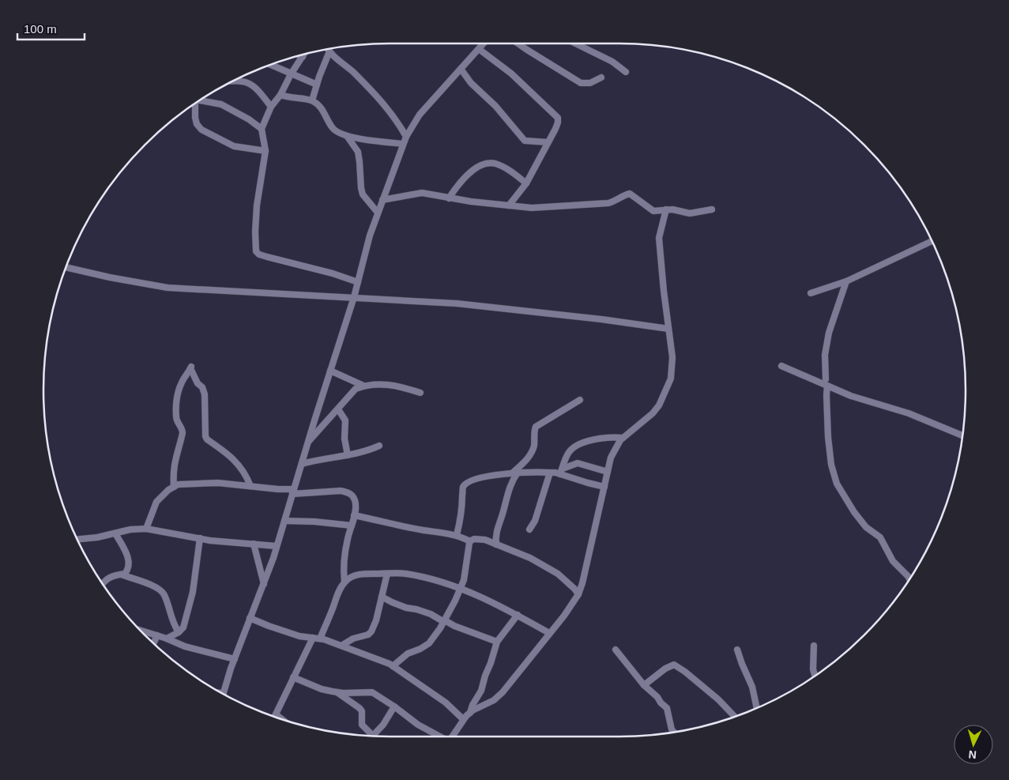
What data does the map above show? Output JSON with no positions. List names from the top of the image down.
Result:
{
  "scale_bar": "100 m",
  "north": "bottom"
}
